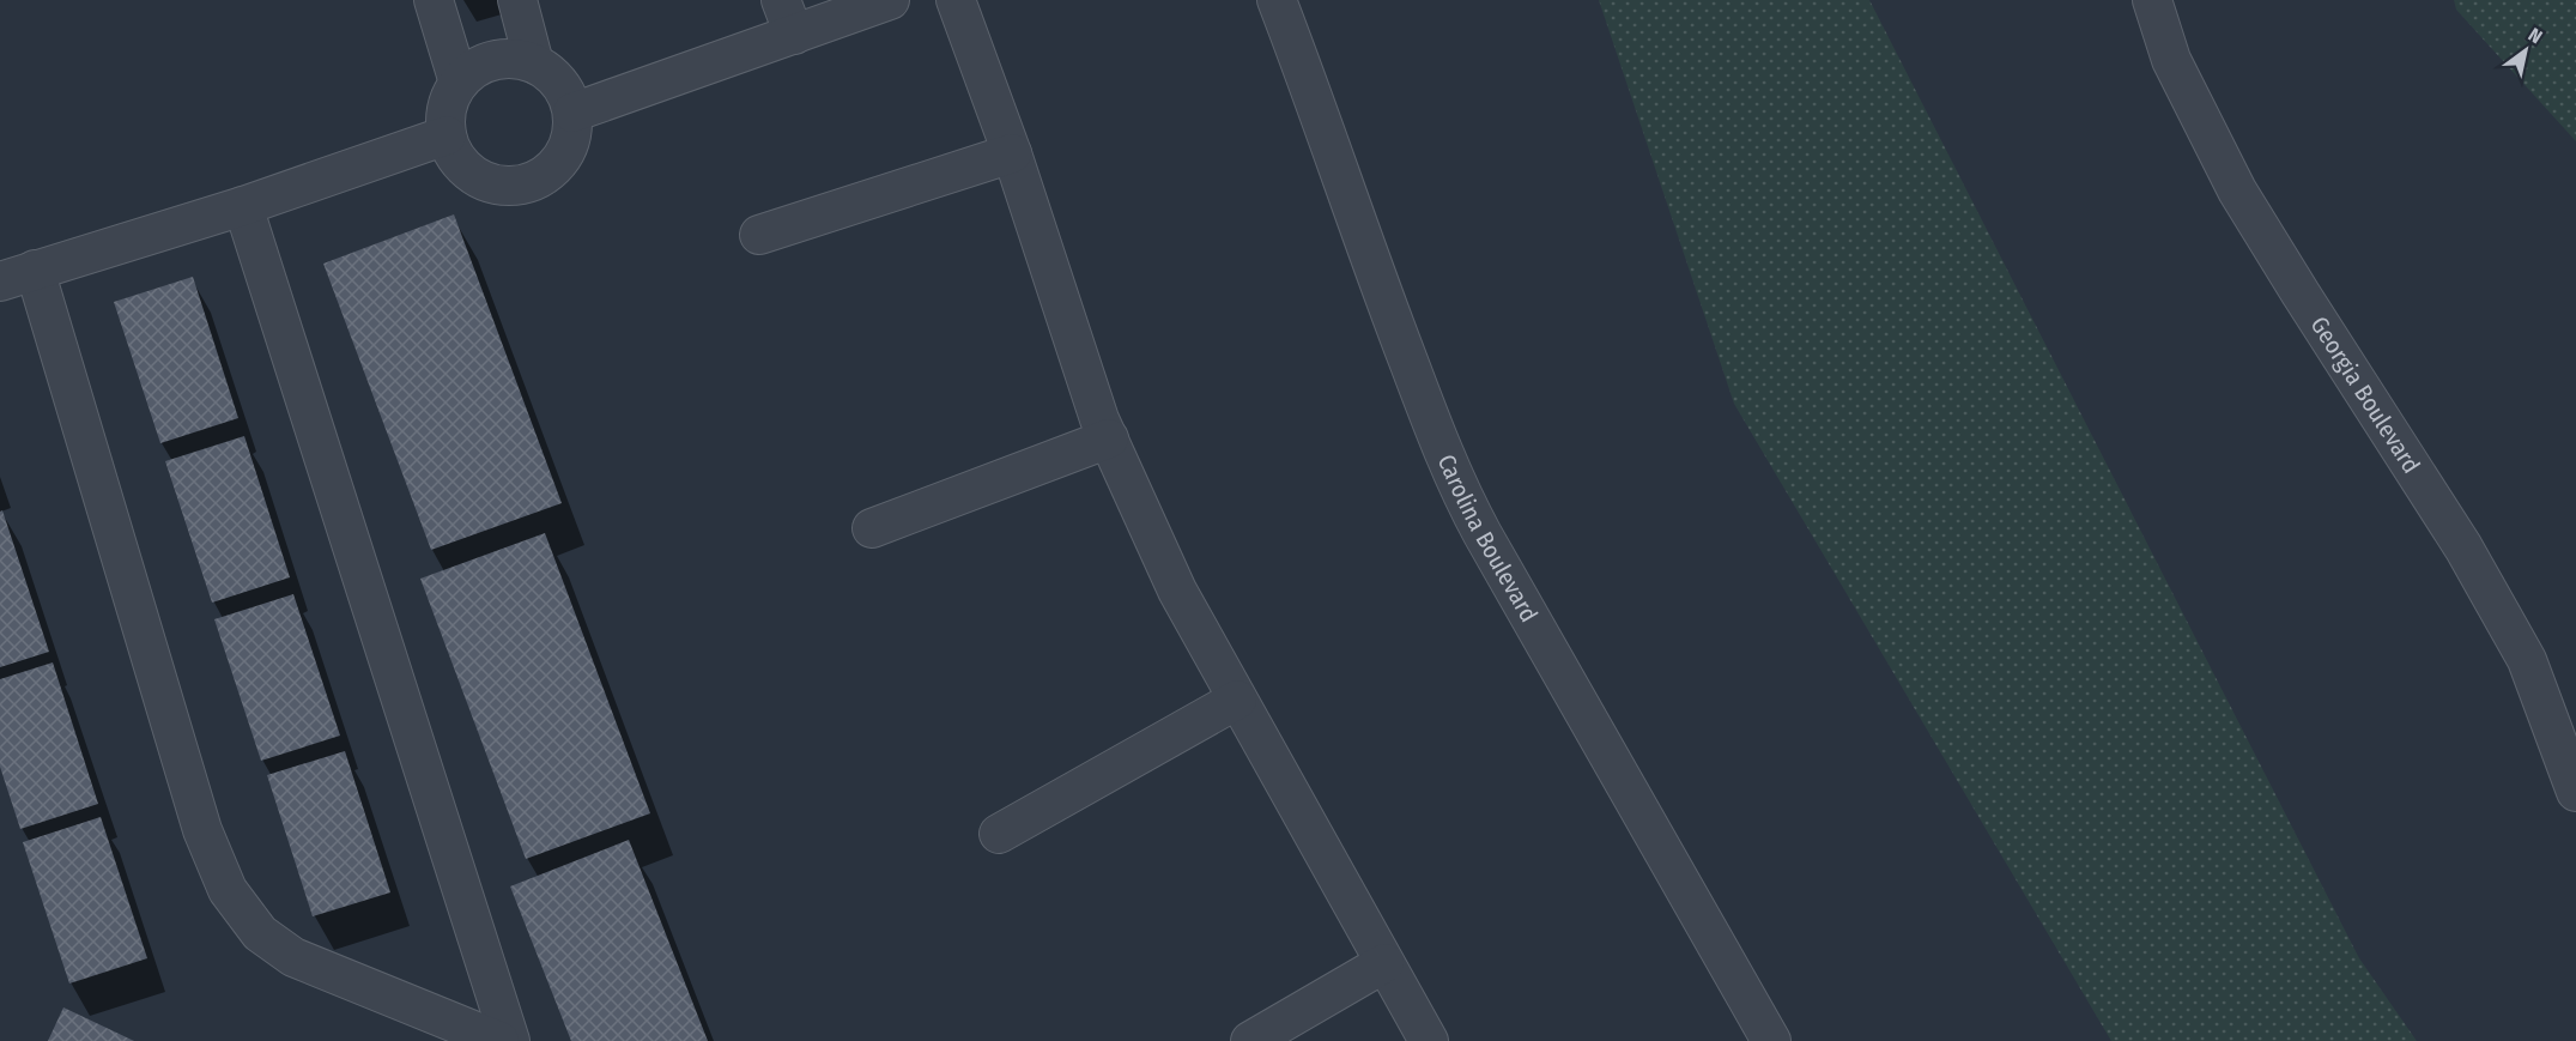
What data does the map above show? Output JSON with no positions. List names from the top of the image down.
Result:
{
  "streets": {
    "street": ["Georgia Boulevard", "Carolina Boulevard"]
  },
  "north": "top right"
}
